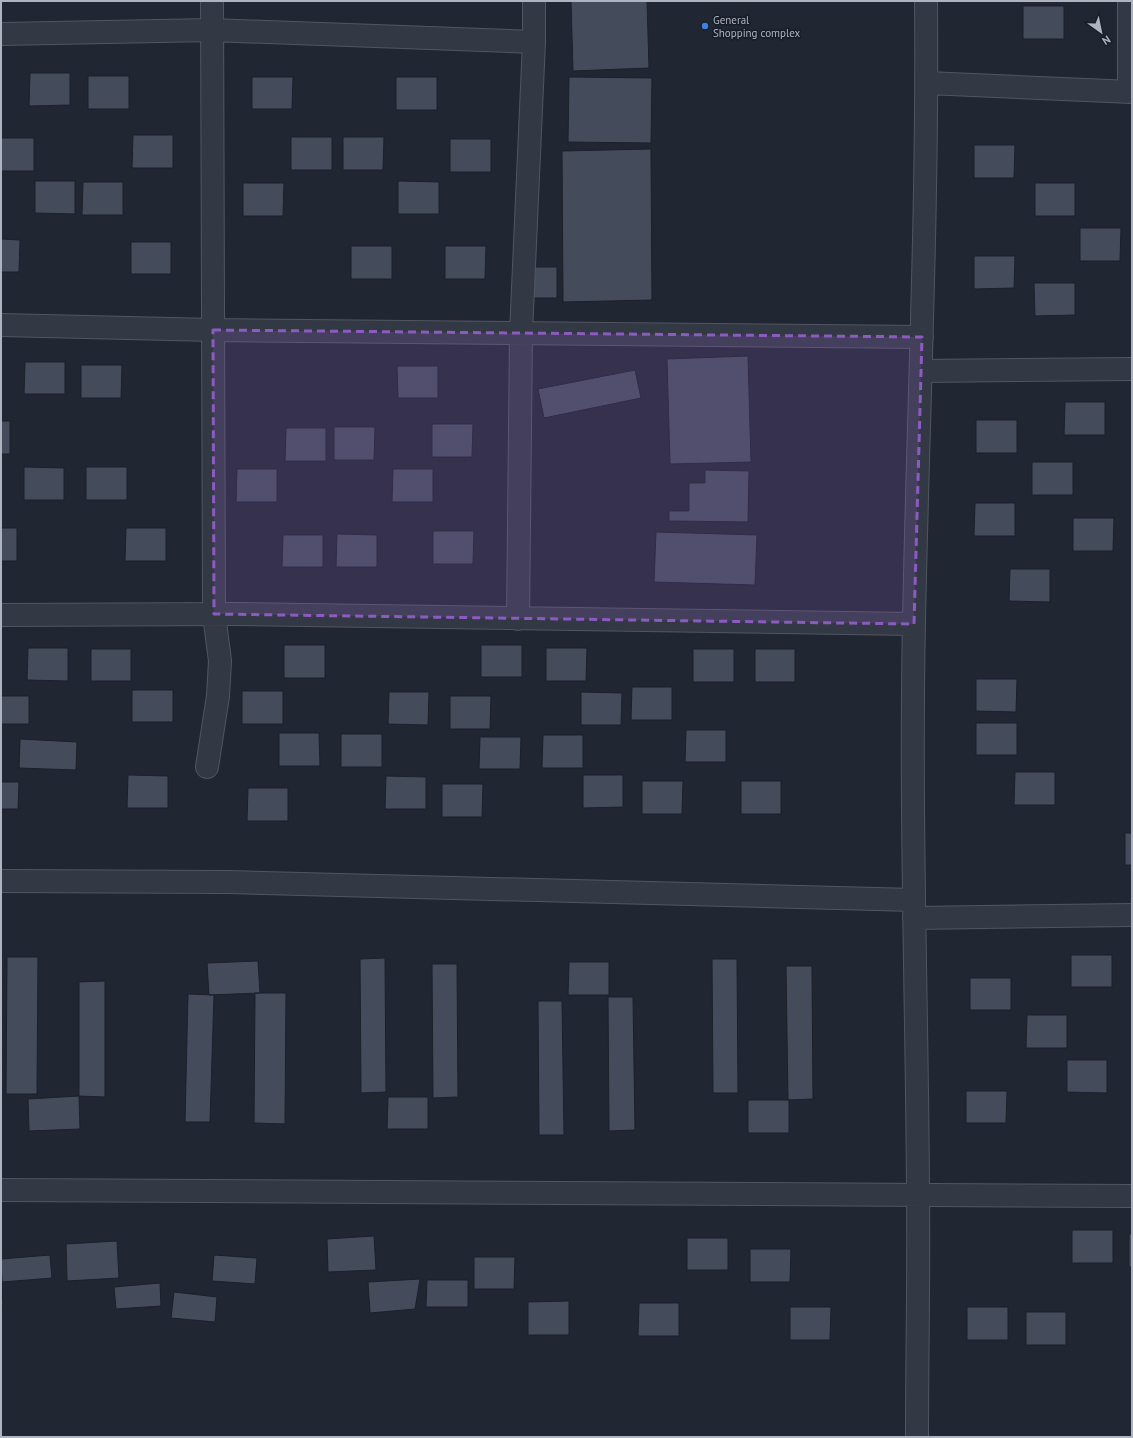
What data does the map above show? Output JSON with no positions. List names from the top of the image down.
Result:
{
  "places": ["General Shopping complex"],
  "north": "bottom right"
}
